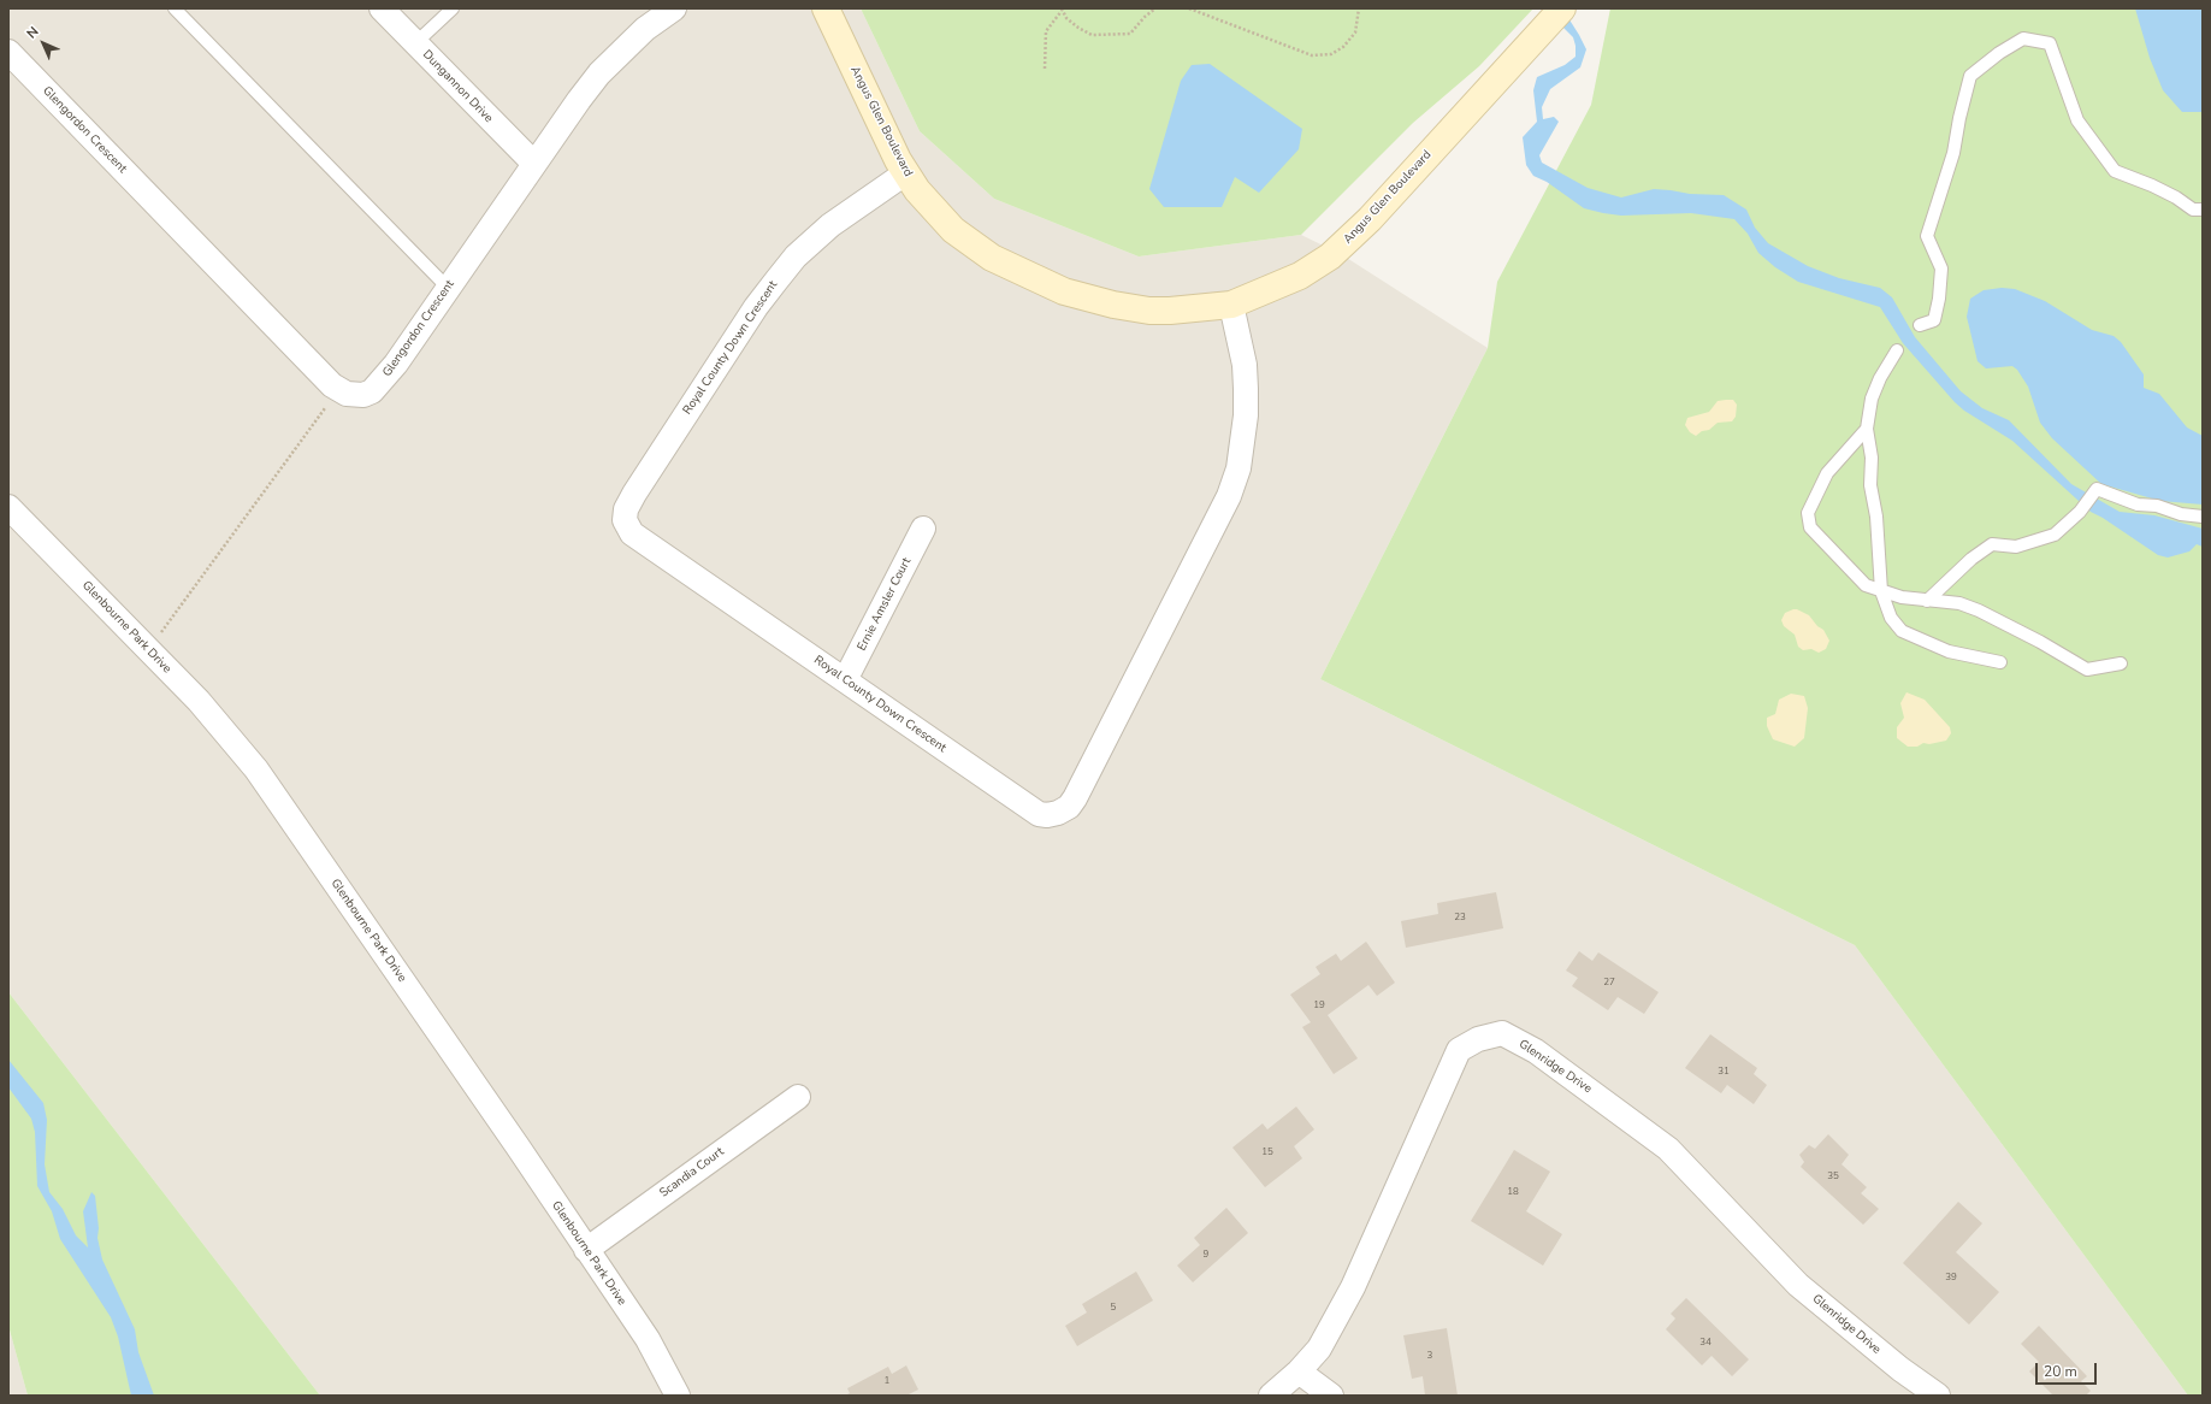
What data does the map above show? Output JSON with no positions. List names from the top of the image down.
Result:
{
  "streets": {
    "street": [
      "Dungannon Drive",
      "Angus Glen Boulevard",
      "Glengordon Crescent",
      "Royal County Down Crescent",
      "Ernie Amsler Court",
      "Glenbourne Park Drive",
      "Glenridge Drive",
      "Scandia Court"
    ]
  },
  "crossings": [
    ["Dungannon Drive", "Glengordon Crescent"],
    ["Angus Glen Boulevard", "Royal County Down Crescent"],
    ["Royal County Down Crescent", "Ernie Amsler Court"],
    ["Glenbourne Park Drive", "Scandia Court"]
  ],
  "house_numbers": [
    "23",
    "27",
    "19",
    "31",
    "15",
    "35",
    "18",
    "9",
    "39",
    "5",
    "34",
    "3",
    "1"
  ],
  "scale_bar": "20 m",
  "north": "top left"
}
